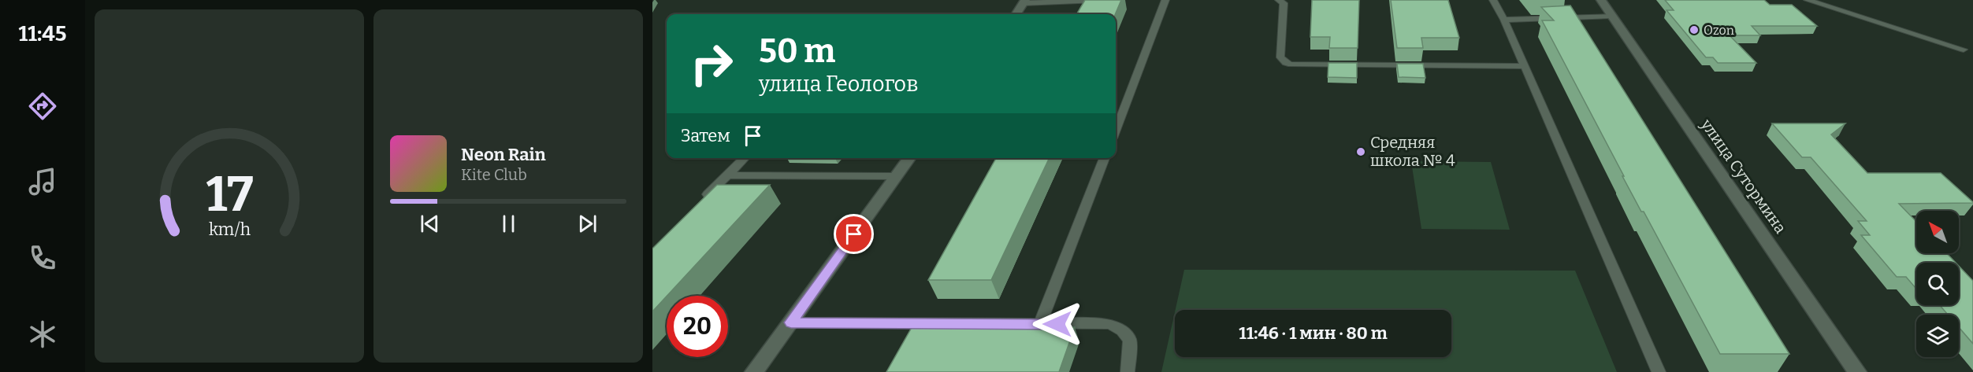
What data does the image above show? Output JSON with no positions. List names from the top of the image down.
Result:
{
  "streets": {
    "street": ["улица Сутормина"]
  },
  "places": ["Ozon", "Средняя школа № 4"],
  "north": "top left",
  "page": {
    "tabs": "11:45",
    "turn": ["50 m", "улица Геологов"],
    "then": "Затем",
    "song": ["Neon Rain", "Kite Club"],
    "limit": "20",
    "trip": "11:46 · 1 мин · 80 m",
    "gauge": ["17", "km/h"]
  }
}
